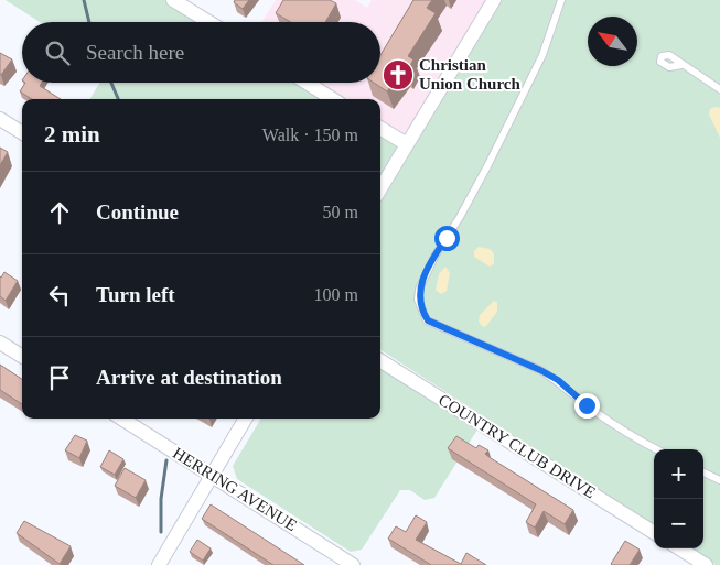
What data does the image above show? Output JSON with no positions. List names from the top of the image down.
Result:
{
  "streets": {
    "street": ["COUNTRY CLUB DRIVE", "HERRING AVENUE"]
  },
  "places": {
    "church": ["Christian Union Church"]
  },
  "north": "top left",
  "page": {
    "search": "Search here",
    "heading": ["2 min", "Walk · 150 m"],
    "list": [
      ["Continue", "50 m"],
      ["Turn left", "100 m"],
      "Arrive at destination"
    ],
    "map_buttons": ["+", "−"]
  }
}
